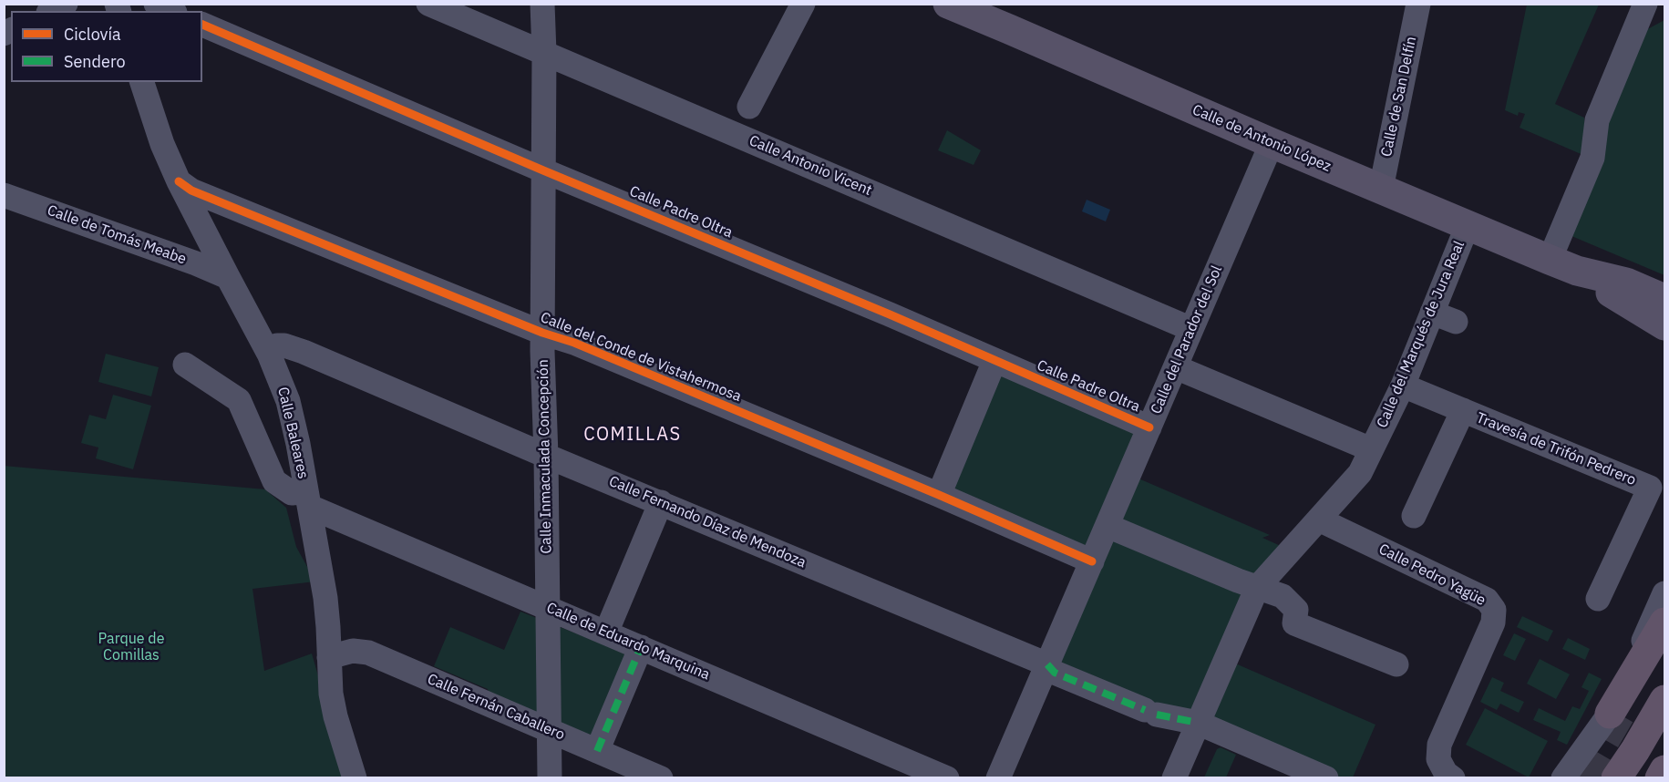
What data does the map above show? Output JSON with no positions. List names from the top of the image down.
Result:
{
  "streets": {
    "main road": ["Calle de Antonio López"],
    "street": [
      "Calle de San Delfín",
      "Calle Antonio Vicent",
      "Calle Padre Oltra",
      "Calle de Tomás Meabe",
      "Calle del Marqués de Jura Real",
      "Calle del Parador del Sol",
      "Calle del Conde de Vistahermosa",
      "Calle Baleares",
      "Travesía de Trifón Pedrero",
      "Calle Inmaculada Concepción",
      "Calle Fernando Díaz de Mendoza",
      "Calle Pedro Yagüe",
      "Calle de Eduardo Marquina",
      "Calle Fernán Caballero"
    ]
  },
  "crossings": [
    ["Calle de San Delfín", "Calle de Antonio López"],
    ["Calle de Antonio López", "Calle del Marqués de Jura Real"],
    ["Calle de Antonio López", "Calle del Parador del Sol"],
    ["Calle Antonio Vicent", "Calle del Parador del Sol"],
    ["Calle Antonio Vicent", "Calle Inmaculada Concepción"],
    ["Calle Padre Oltra", "Calle del Parador del Sol"],
    ["Calle Padre Oltra", "Calle Inmaculada Concepción"],
    ["Calle de Tomás Meabe", "Calle Baleares"],
    ["Calle del Marqués de Jura Real", "Travesía de Trifón Pedrero"],
    ["Calle del Marqués de Jura Real", "Calle Fernando Díaz de Mendoza"],
    ["Calle del Marqués de Jura Real", "Calle Pedro Yagüe"],
    ["Calle del Parador del Sol", "Calle del Conde de Vistahermosa"],
    ["Calle del Parador del Sol", "Calle Fernando Díaz de Mendoza"],
    ["Calle del Conde de Vistahermosa", "Calle Baleares"],
    ["Calle del Conde de Vistahermosa", "Calle Inmaculada Concepción"],
    ["Calle Baleares", "Calle Fernando Díaz de Mendoza"],
    ["Calle Baleares", "Calle de Eduardo Marquina"],
    ["Calle Baleares", "Calle Fernán Caballero"],
    ["Calle Inmaculada Concepción", "Calle Fernando Díaz de Mendoza"],
    ["Calle Inmaculada Concepción", "Calle de Eduardo Marquina"],
    ["Calle Inmaculada Concepción", "Calle Fernán Caballero"]
  ],
  "districts": ["COMILLAS"],
  "parks": ["Parque de Comillas"],
  "legend": ["Ciclovía", "Sendero"]
}
